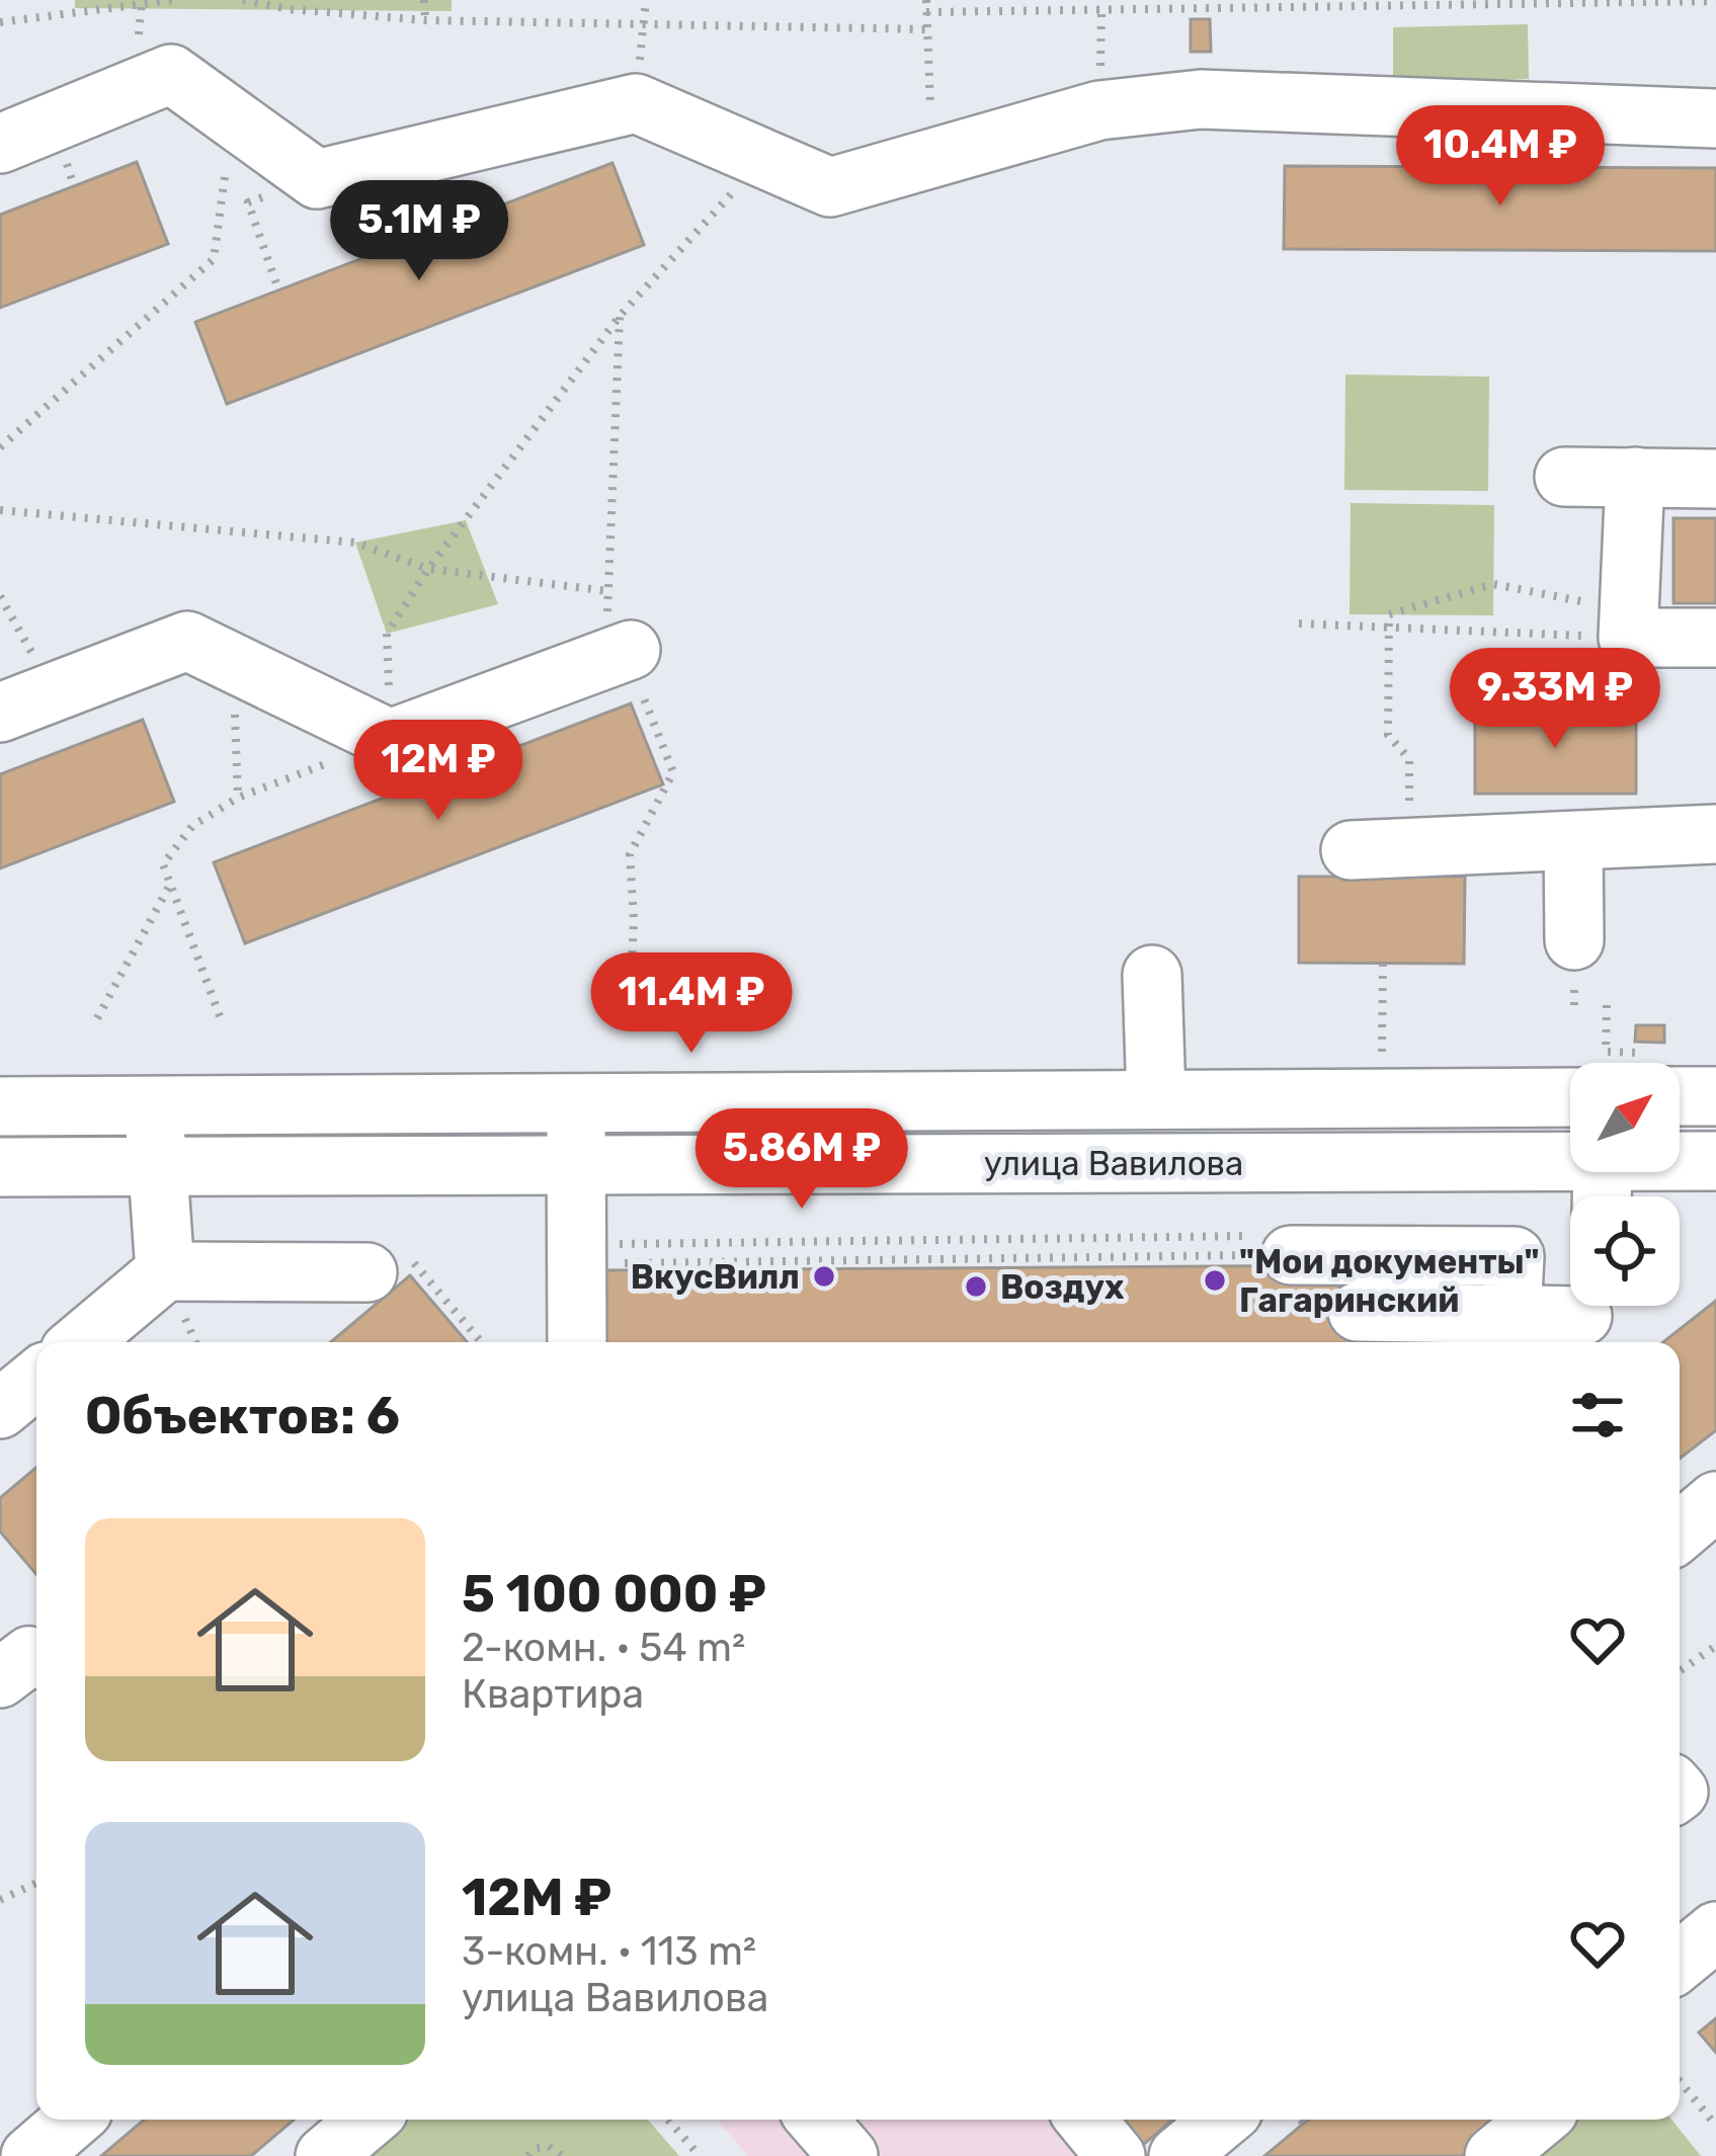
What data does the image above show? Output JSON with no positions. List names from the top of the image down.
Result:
{
  "streets": {
    "street": ["улица Вавилова"]
  },
  "places": ["ВкусВилл", "\"Мои документы\" Гагаринский", "Воздух"],
  "north": "top right",
  "page": {
    "price": [
      "10.4M ₽",
      "5.1M ₽",
      "9.33M ₽",
      "12M ₽",
      "11.4M ₽",
      "5.86M ₽"
    ],
    "heading": "Объектов: 6",
    "list": [
      {
        "name": "5 100 000 ₽",
        "note": "2-комн. · 54 m² · Квартира"
      },
      {
        "name": "12M ₽",
        "note": "3-комн. · 113 m² · улица Вавилова"
      }
    ]
  }
}
